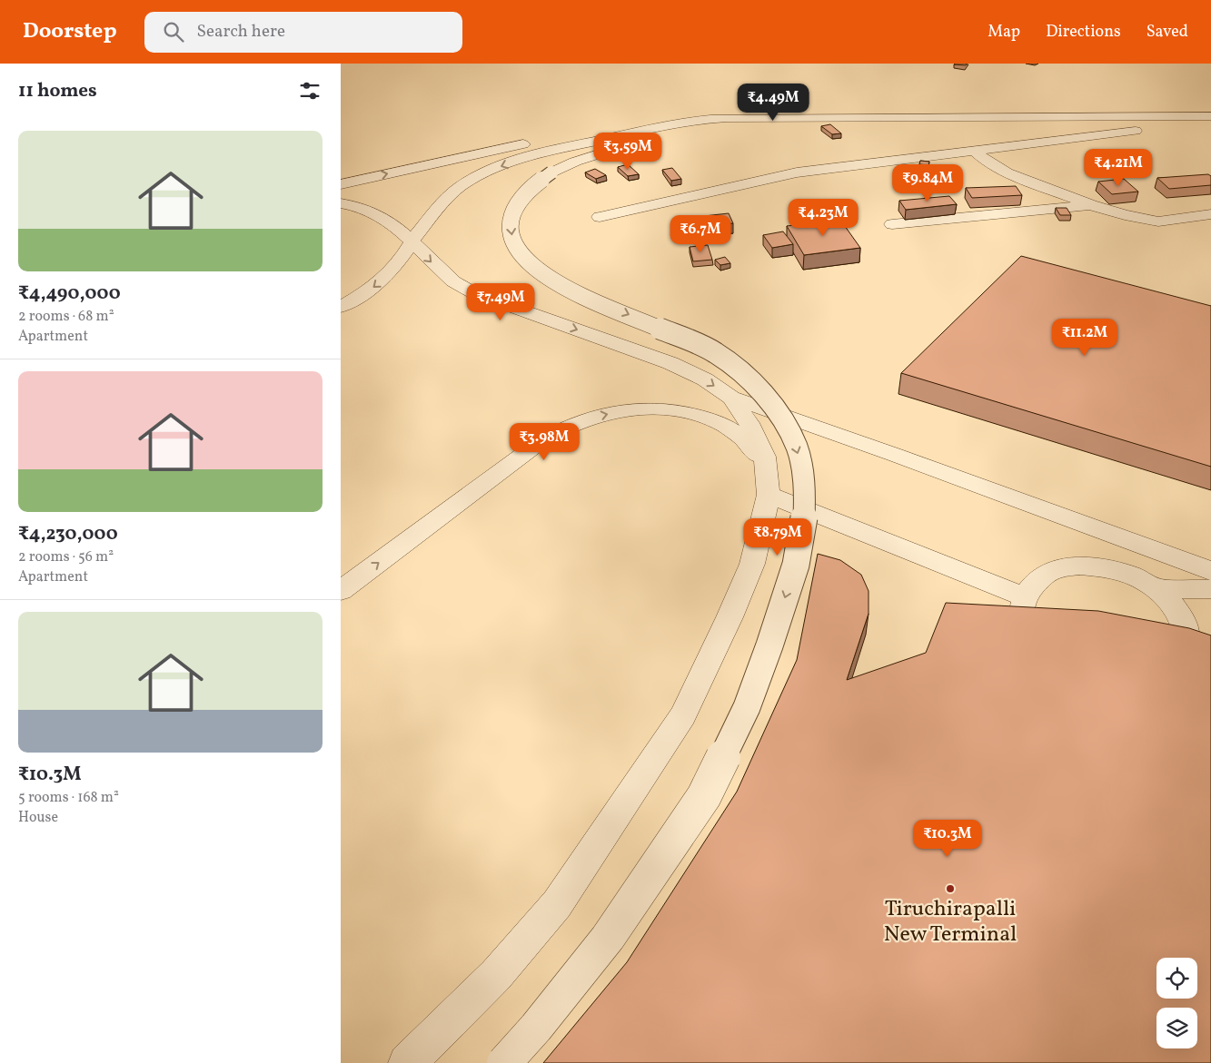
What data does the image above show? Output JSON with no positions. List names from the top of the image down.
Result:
{
  "places": ["Tiruchirapalli New Terminal"],
  "page": {
    "header": "Doorstep",
    "search": "Search here",
    "nav": ["Map", "Directions", "Saved"],
    "heading": "11 homes",
    "price": [
      "₹4.49M",
      "₹3.59M",
      "₹4.21M",
      "₹9.84M",
      "₹4.23M",
      "₹6.7M",
      "₹7.49M",
      "₹11.2M",
      "₹3.98M",
      "₹8.79M",
      "₹10.3M"
    ],
    "list": [
      {
        "name": "₹4,490,000",
        "note": "2 rooms · 68 m² · Apartment"
      },
      {
        "name": "₹4,230,000",
        "note": "2 rooms · 56 m² · Apartment"
      },
      {
        "name": "₹10.3M",
        "note": "5 rooms · 168 m² · House"
      }
    ]
  }
}
